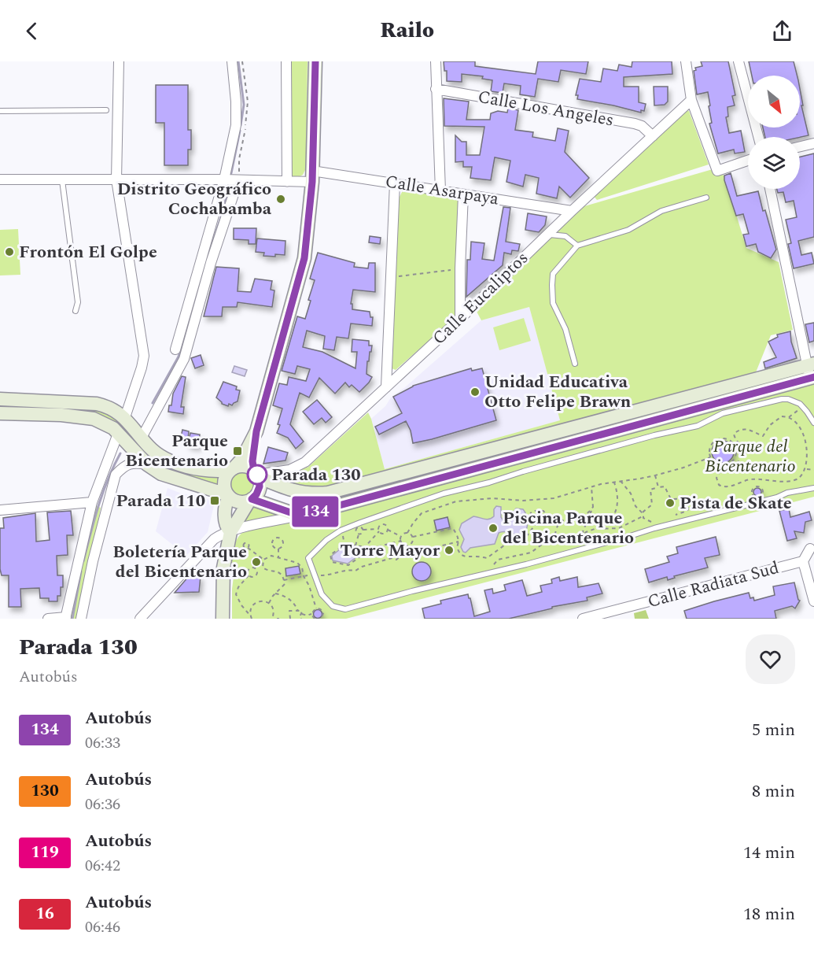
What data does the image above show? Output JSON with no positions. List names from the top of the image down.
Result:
{
  "streets": {
    "street": [
      "Calle Los Angeles",
      "Calle Asarpaya",
      "Calle Eucaliptos",
      "Calle Radiata Sud"
    ]
  },
  "crossings": [
    ["Calle Los Angeles", "Calle Eucaliptos"],
    ["Calle Asarpaya", "Calle Eucaliptos"]
  ],
  "parks": ["Parque del Bicentenario"],
  "places": {
    "other": [
      "Distrito Geográfico Cochabamba",
      "Frontón El Golpe",
      "Unidad Educativa Otto Felipe Brawn",
      "Parada 130",
      "Pista de Skate",
      "Piscina Parque del Bicentenario",
      "Torre Mayor",
      "Boletería Parque del Bicentenario"
    ],
    "transit": ["Parque Bicentenario", "Parada 110"]
  },
  "lines": ["bus line 134"],
  "north": "bottom right",
  "page": {
    "header": "Railo",
    "on_map": "134",
    "heading": ["Parada 130", "Autobús"],
    "list": [
      {
        "mark": "134",
        "name": "Autobús",
        "note": "06:33",
        "value": "5 min"
      },
      {
        "mark": "130",
        "name": "Autobús",
        "note": "06:36",
        "value": "8 min"
      },
      {
        "mark": "119",
        "name": "Autobús",
        "note": "06:42",
        "value": "14 min"
      },
      {
        "mark": "16",
        "name": "Autobús",
        "note": "06:46",
        "value": "18 min"
      }
    ]
  }
}
